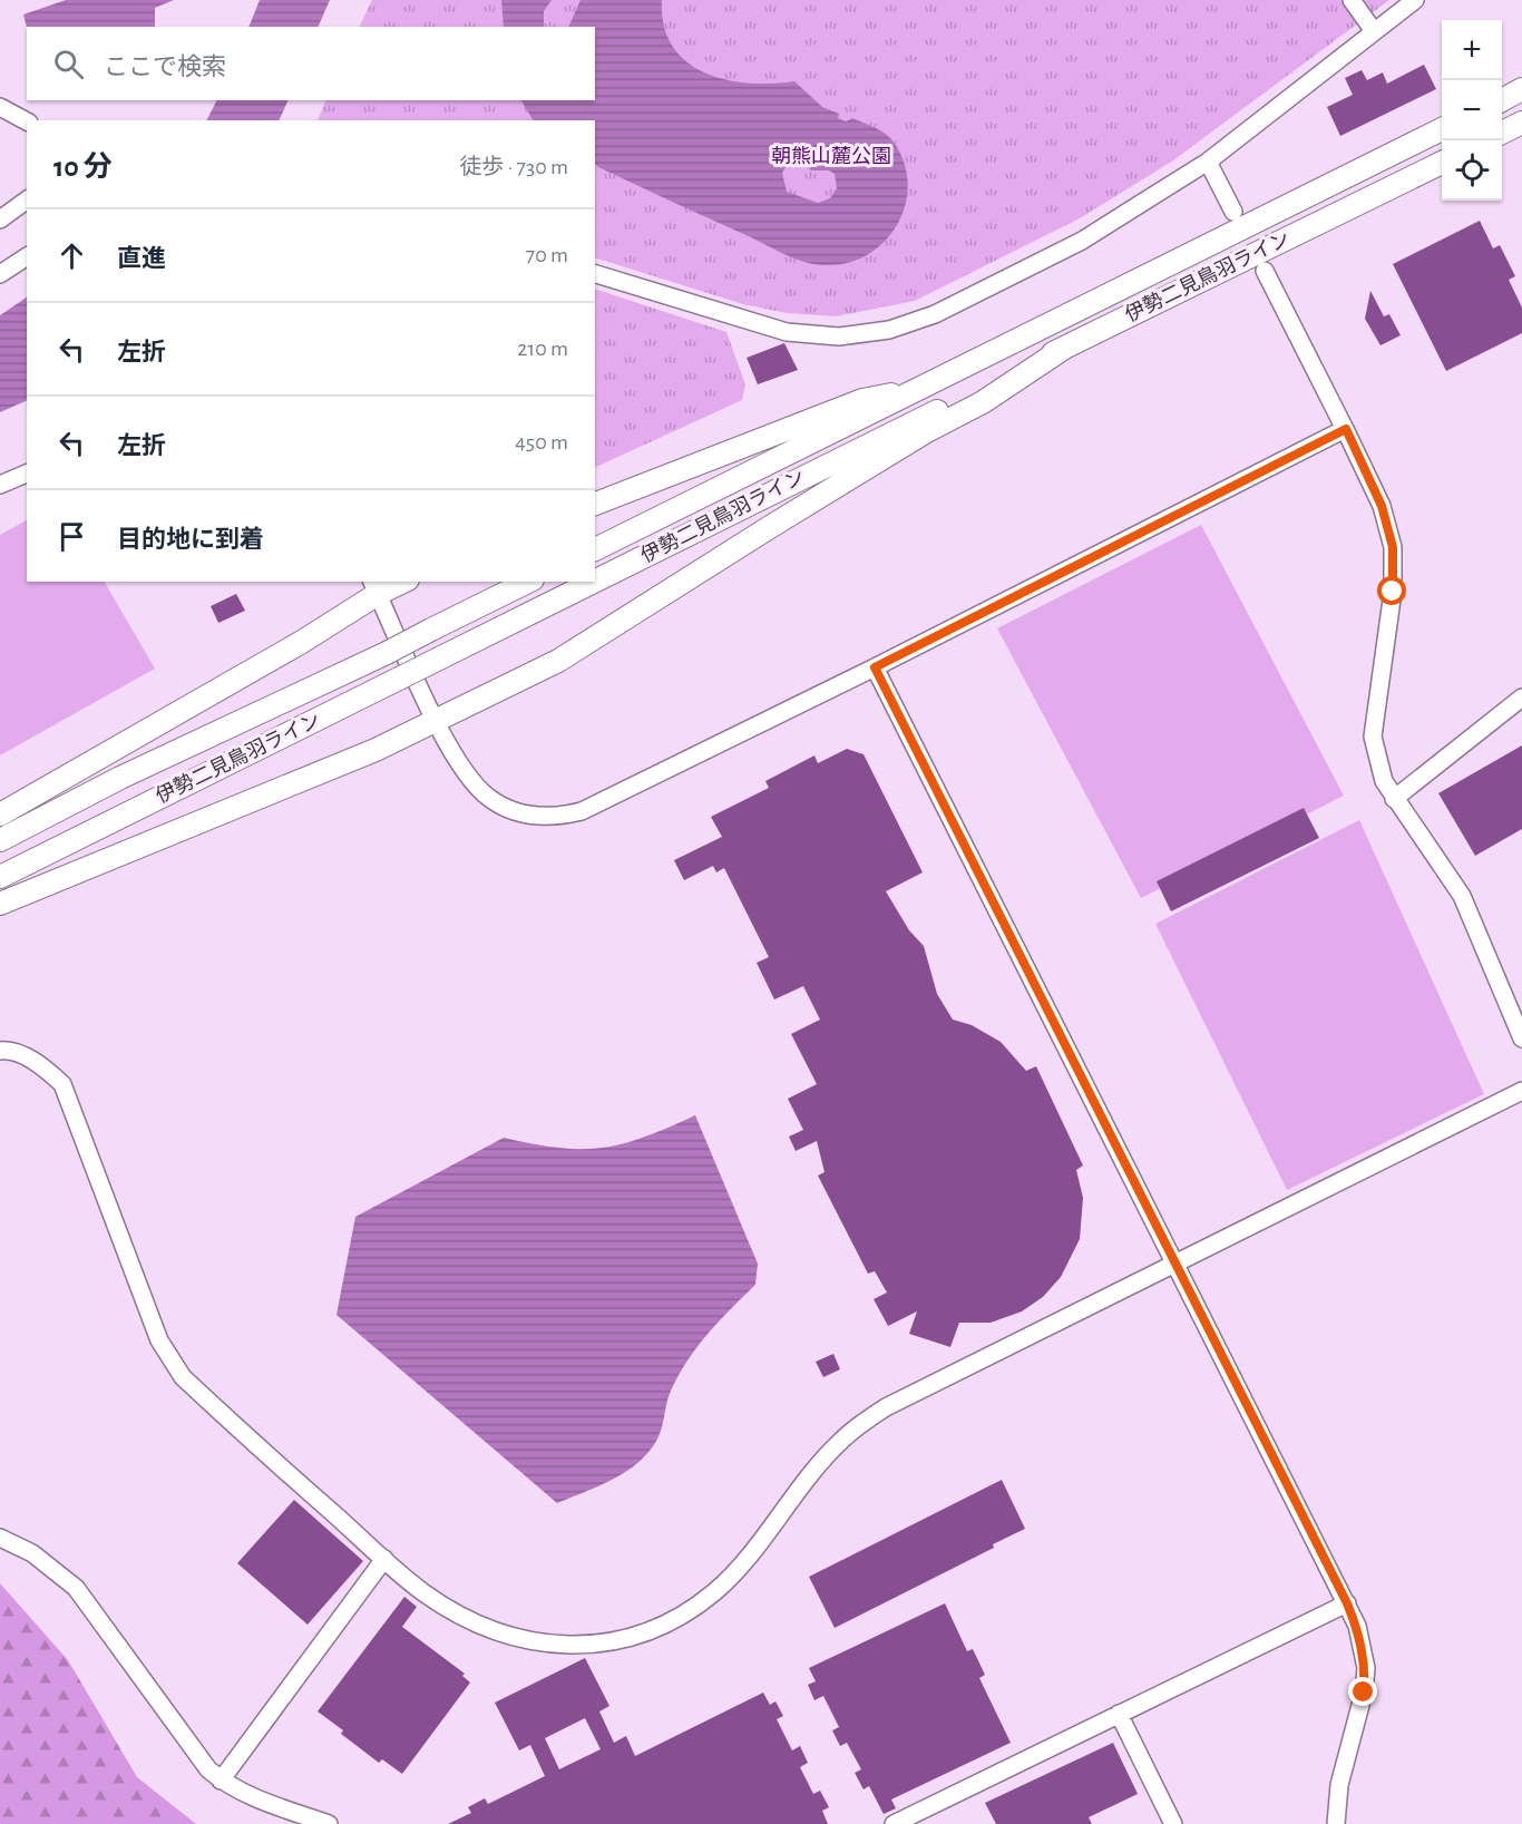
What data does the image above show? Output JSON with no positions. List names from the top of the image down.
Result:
{
  "streets": {
    "main road": ["伊勢二見鳥羽ライン"]
  },
  "parks": ["朝熊山麓公園"],
  "page": {
    "map_buttons": ["+", "−"],
    "search": "ここで検索",
    "heading": ["10 分", "徒歩 · 730 m"],
    "list": [
      ["直進", "70 m"],
      ["左折", "210 m"],
      ["左折", "450 m"],
      "目的地に到着"
    ]
  }
}
